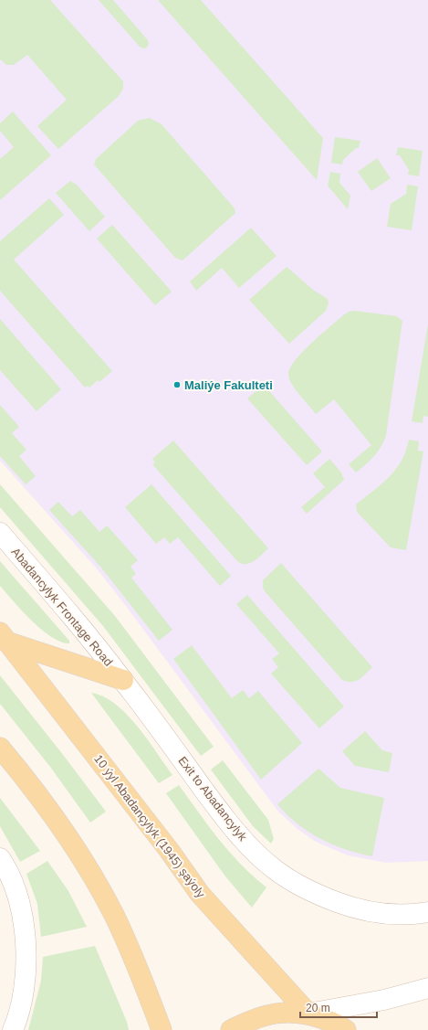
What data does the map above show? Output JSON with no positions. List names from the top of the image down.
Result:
{
  "streets": {
    "main road": ["10 ýyl Abadançylyk (1945) şaýoly"],
    "street": ["Abadancylyk Frontage Road", "Exit to Abadancylyk"]
  },
  "crossings": [
    ["Abadancylyk Frontage Road", "Exit to Abadancylyk"]
  ],
  "places": ["Maliýe Fakulteti"],
  "scale_bar": "20 m"
}
